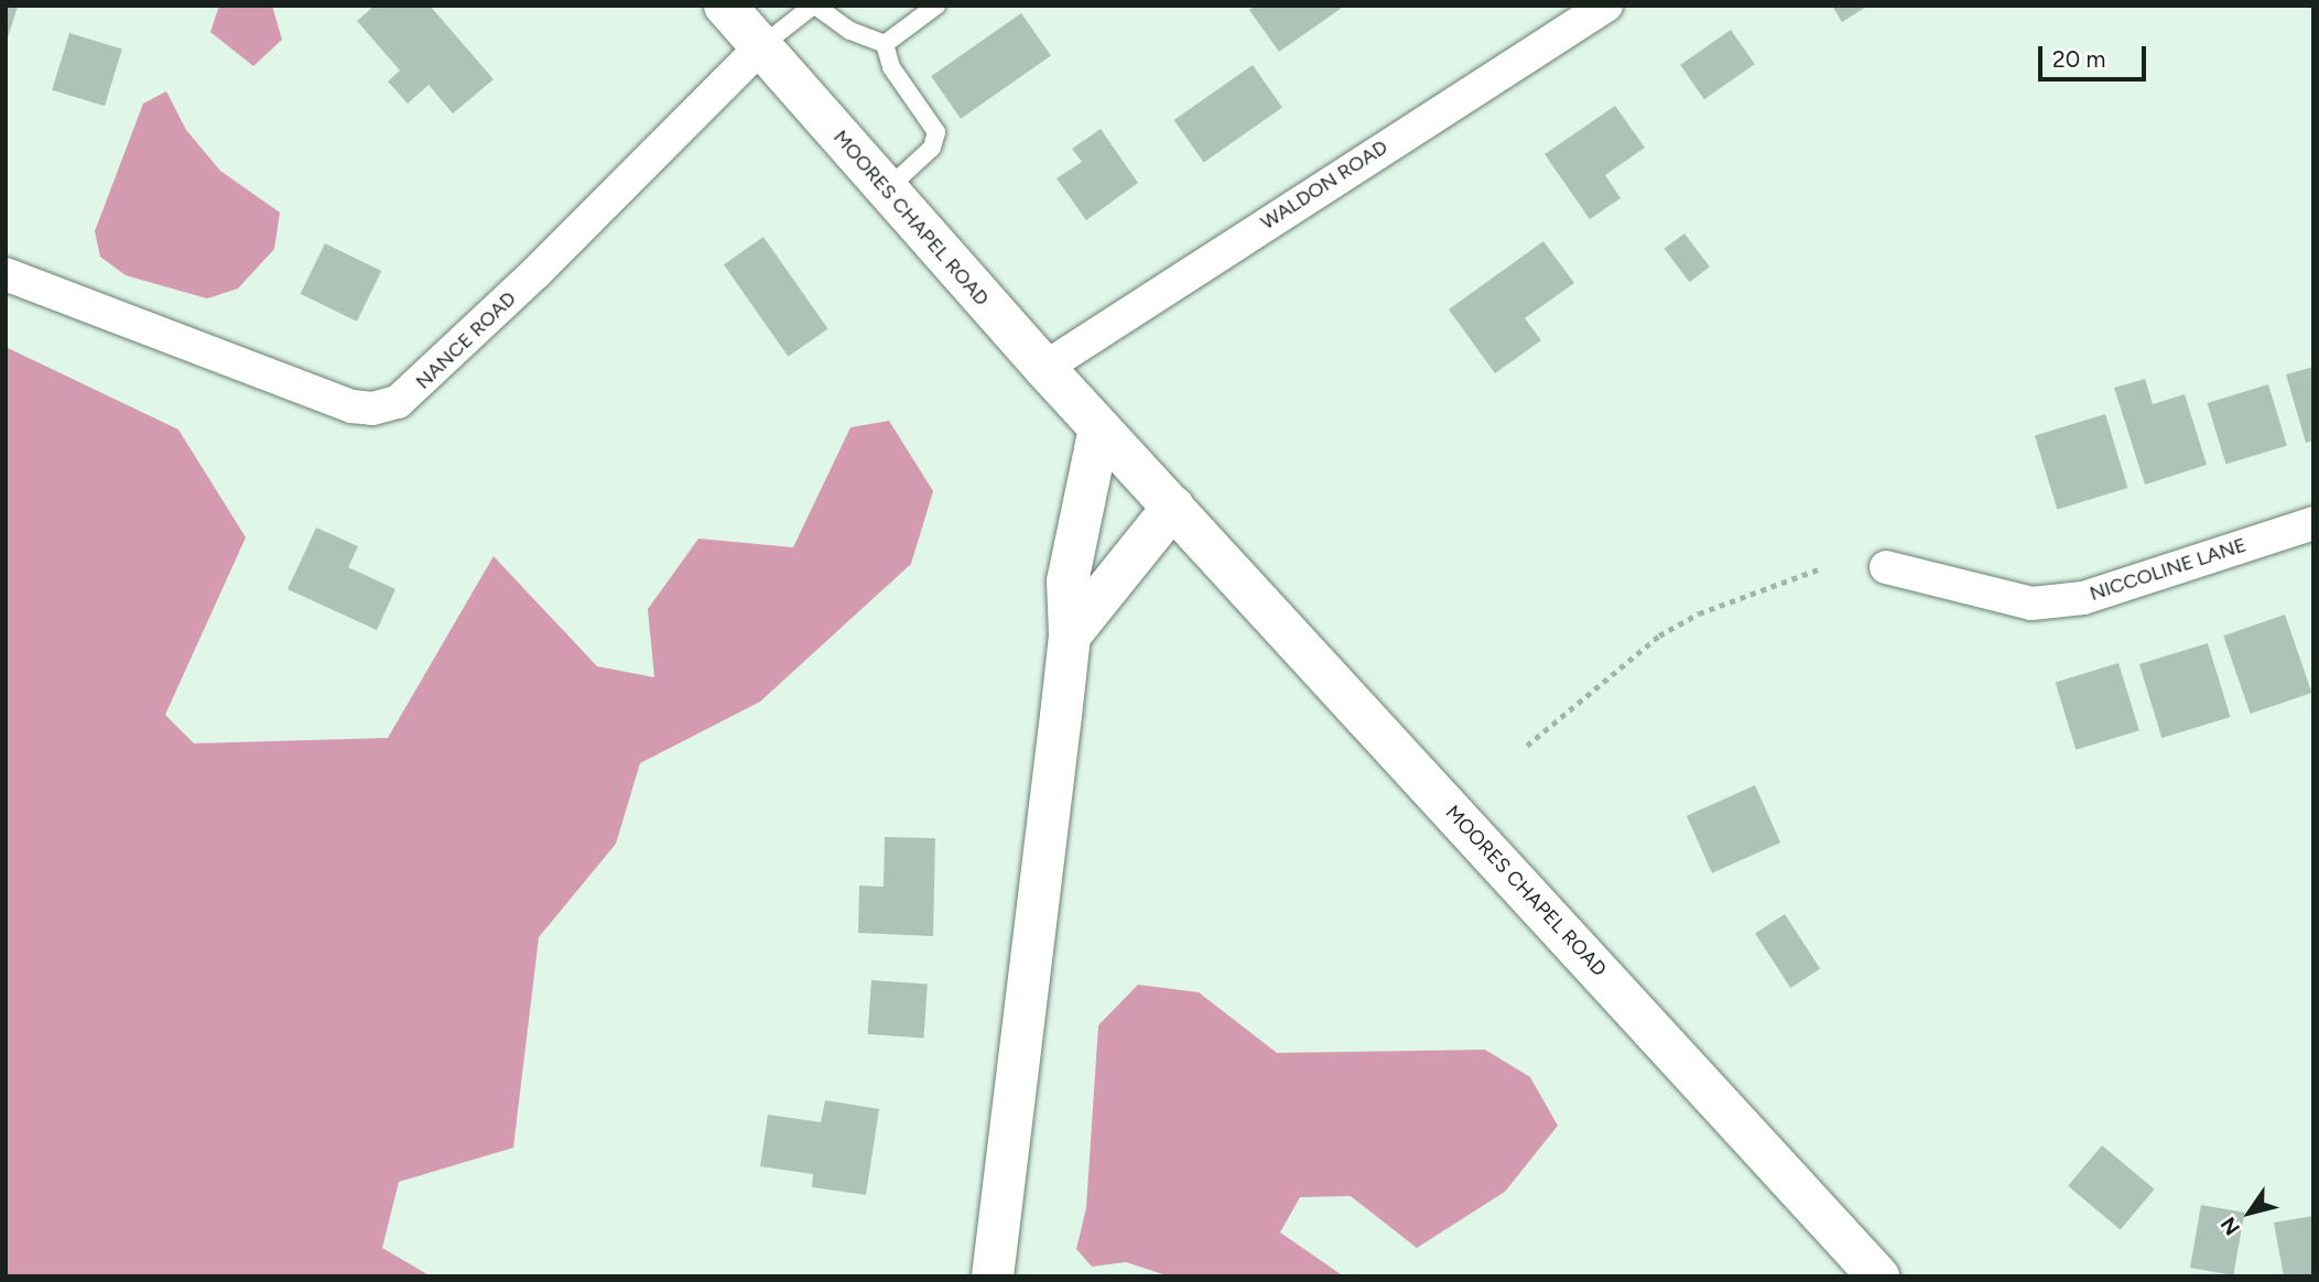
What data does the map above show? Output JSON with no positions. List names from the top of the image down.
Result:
{
  "streets": {
    "main road": ["MOORES CHAPEL ROAD"],
    "street": ["WALDON ROAD", "NANCE ROAD", "NICCOLINE LANE"]
  },
  "crossings": [
    ["WALDON ROAD", "MOORES CHAPEL ROAD"],
    ["MOORES CHAPEL ROAD", "NANCE ROAD"]
  ],
  "scale_bar": "20 m",
  "north": "bottom left"
}
